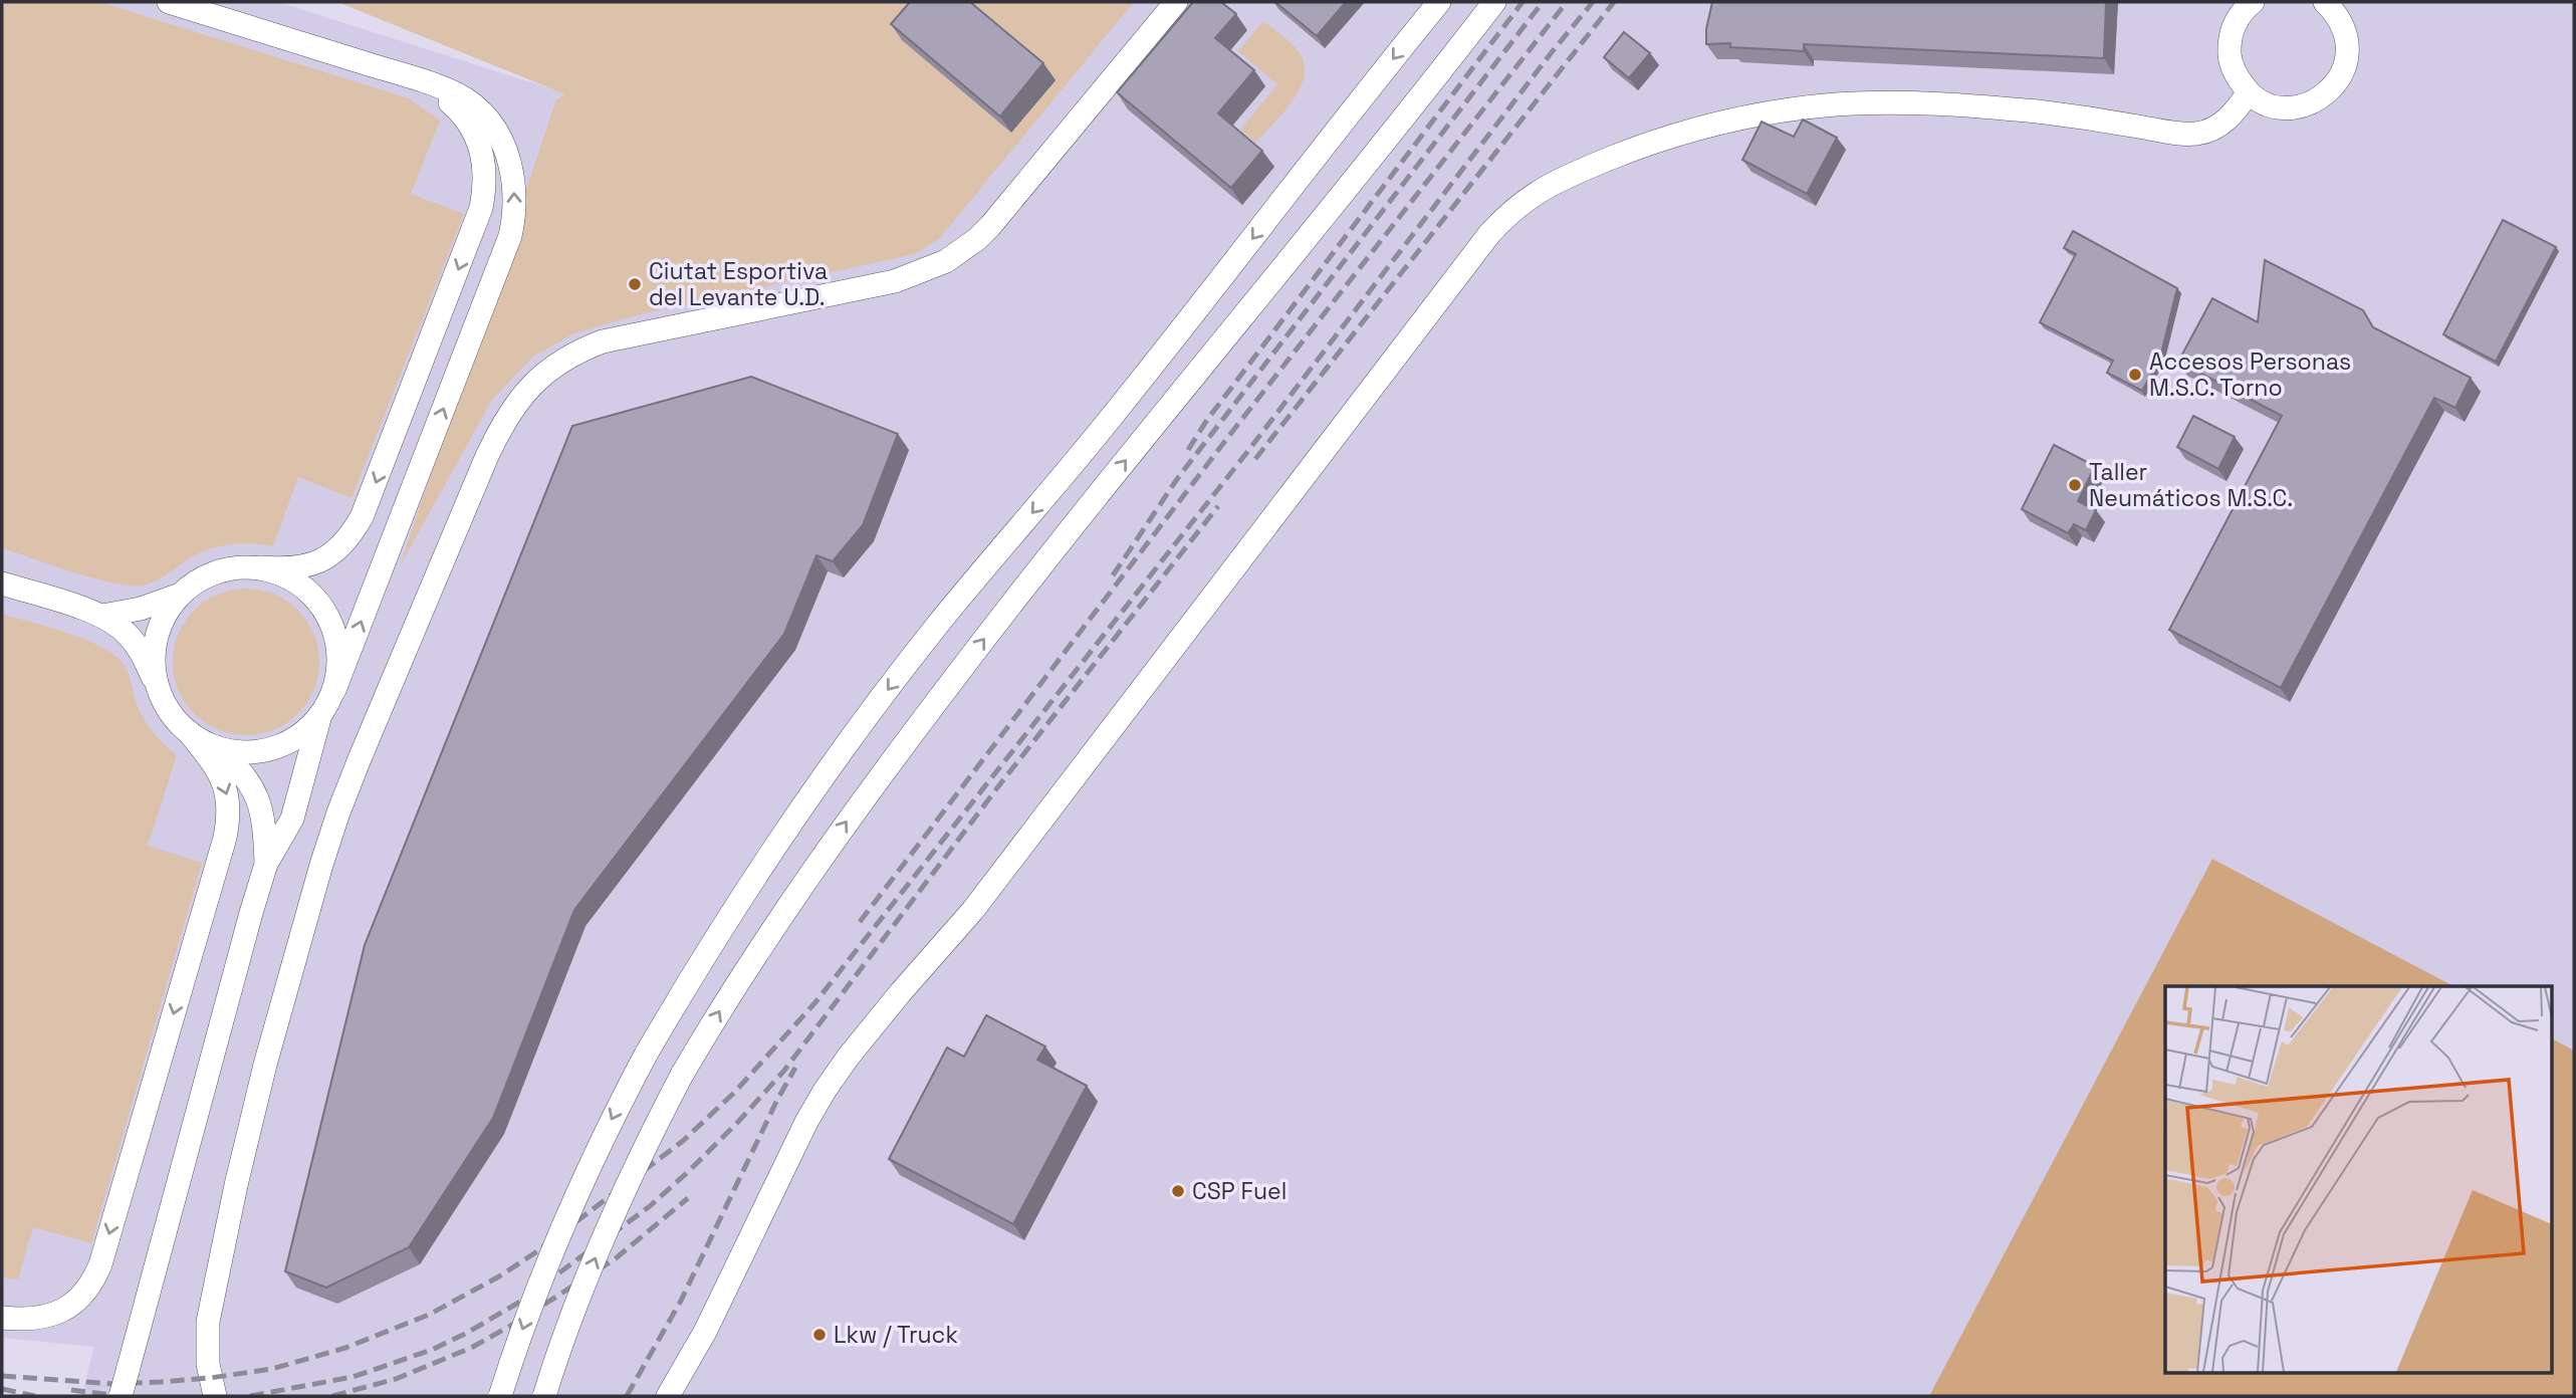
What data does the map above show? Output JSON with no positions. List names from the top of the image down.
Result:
{
  "places": [
    "Ciutat Esportiva del Levante U.D.",
    "Accesos Personas M.S.C. Torno",
    "Taller Neumáticos M.S.C.",
    "CSP Fuel",
    "Lkw / Truck"
  ]
}
